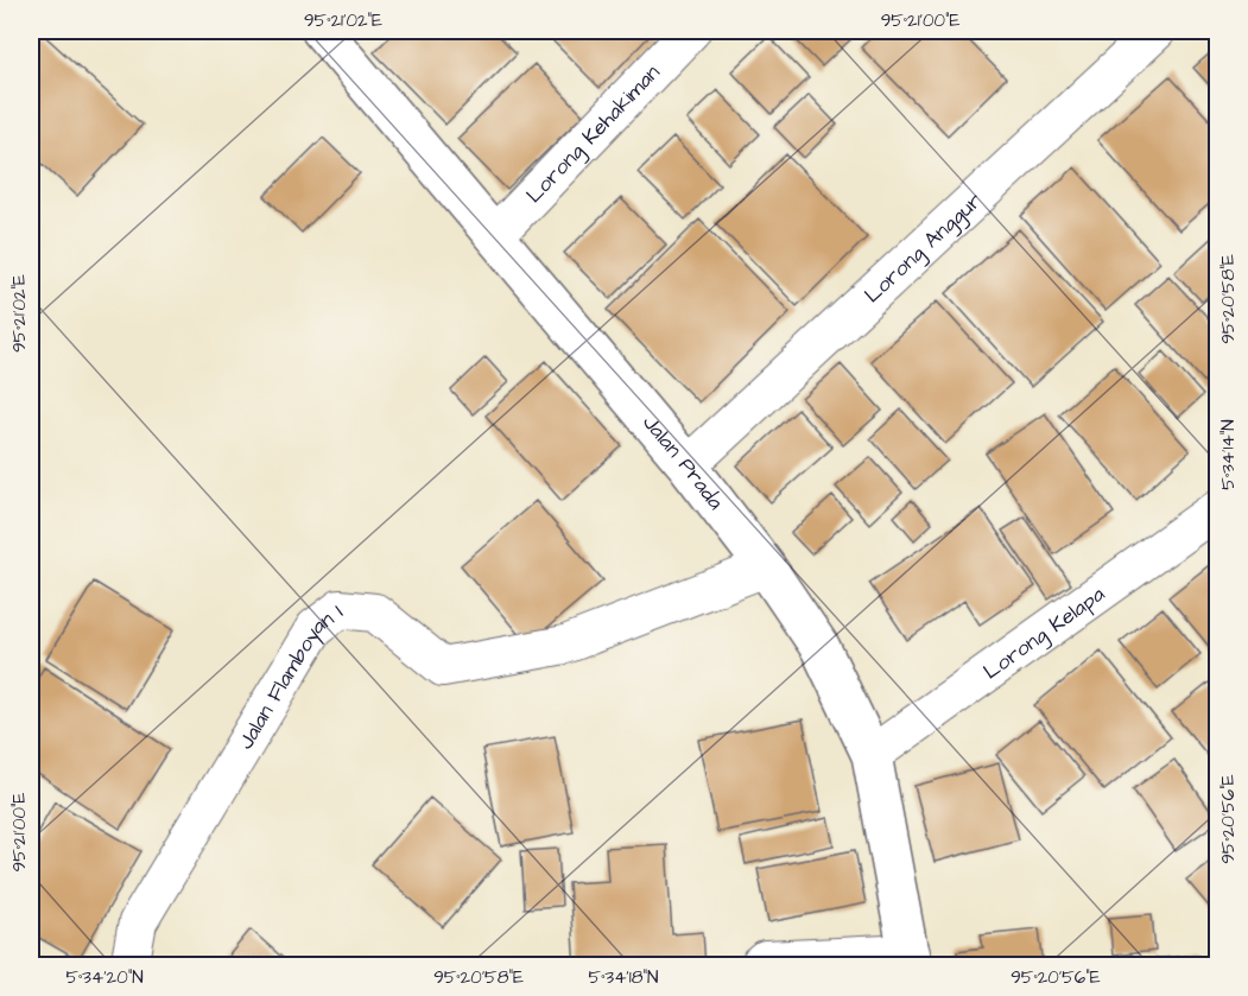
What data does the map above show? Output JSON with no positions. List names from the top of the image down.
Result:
{
  "streets": {
    "street": [
      "Lorong Kehakiman",
      "Lorong Anggur",
      "Jalan Prada",
      "Lorong Kelapa",
      "Jalan Flamboyan I"
    ]
  },
  "crossings": [
    ["Lorong Kehakiman", "Jalan Prada"],
    ["Lorong Anggur", "Jalan Prada"],
    ["Jalan Prada", "Lorong Kelapa"],
    ["Jalan Prada", "Jalan Flamboyan I"]
  ],
  "coordinates": [
    "95°21'02\"E",
    "95°21'00\"E",
    "95°20'58\"E",
    "5°34'14\"N",
    "95°20'56\"E",
    "5°34'20\"N",
    "5°34'18\"N"
  ]
}
